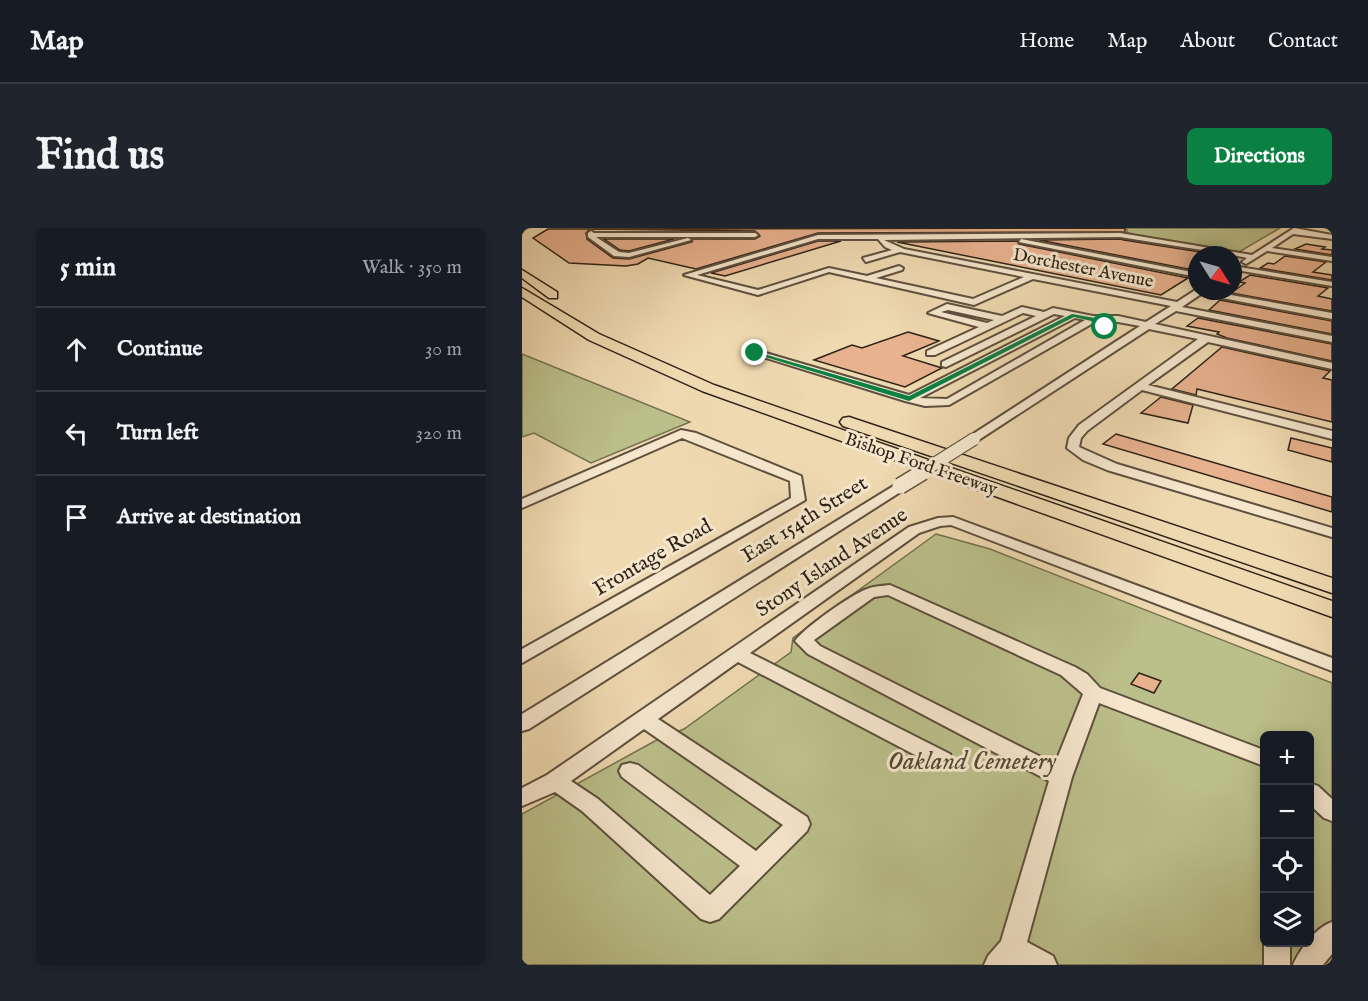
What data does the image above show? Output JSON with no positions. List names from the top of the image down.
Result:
{
  "streets": {
    "highway": ["Bishop Ford Freeway"],
    "street": [
      "Dorchester Avenue",
      "East 154th Street",
      "Frontage Road",
      "Stony Island Avenue"
    ]
  },
  "crossings": [
    ["Dorchester Avenue", "East 154th Street"]
  ],
  "parks": ["Oakland Cemetery"],
  "north": "bottom right",
  "page": {
    "header": "Map",
    "nav": [
      "Home",
      "Map",
      "About",
      "Contact"
    ],
    "buttons": "Directions",
    "title": "Find us",
    "heading": ["5 min", "Walk · 350 m"],
    "list": [
      ["Continue", "30 m"],
      ["Turn left", "320 m"],
      "Arrive at destination"
    ],
    "map_buttons": ["+", "−"]
  }
}
